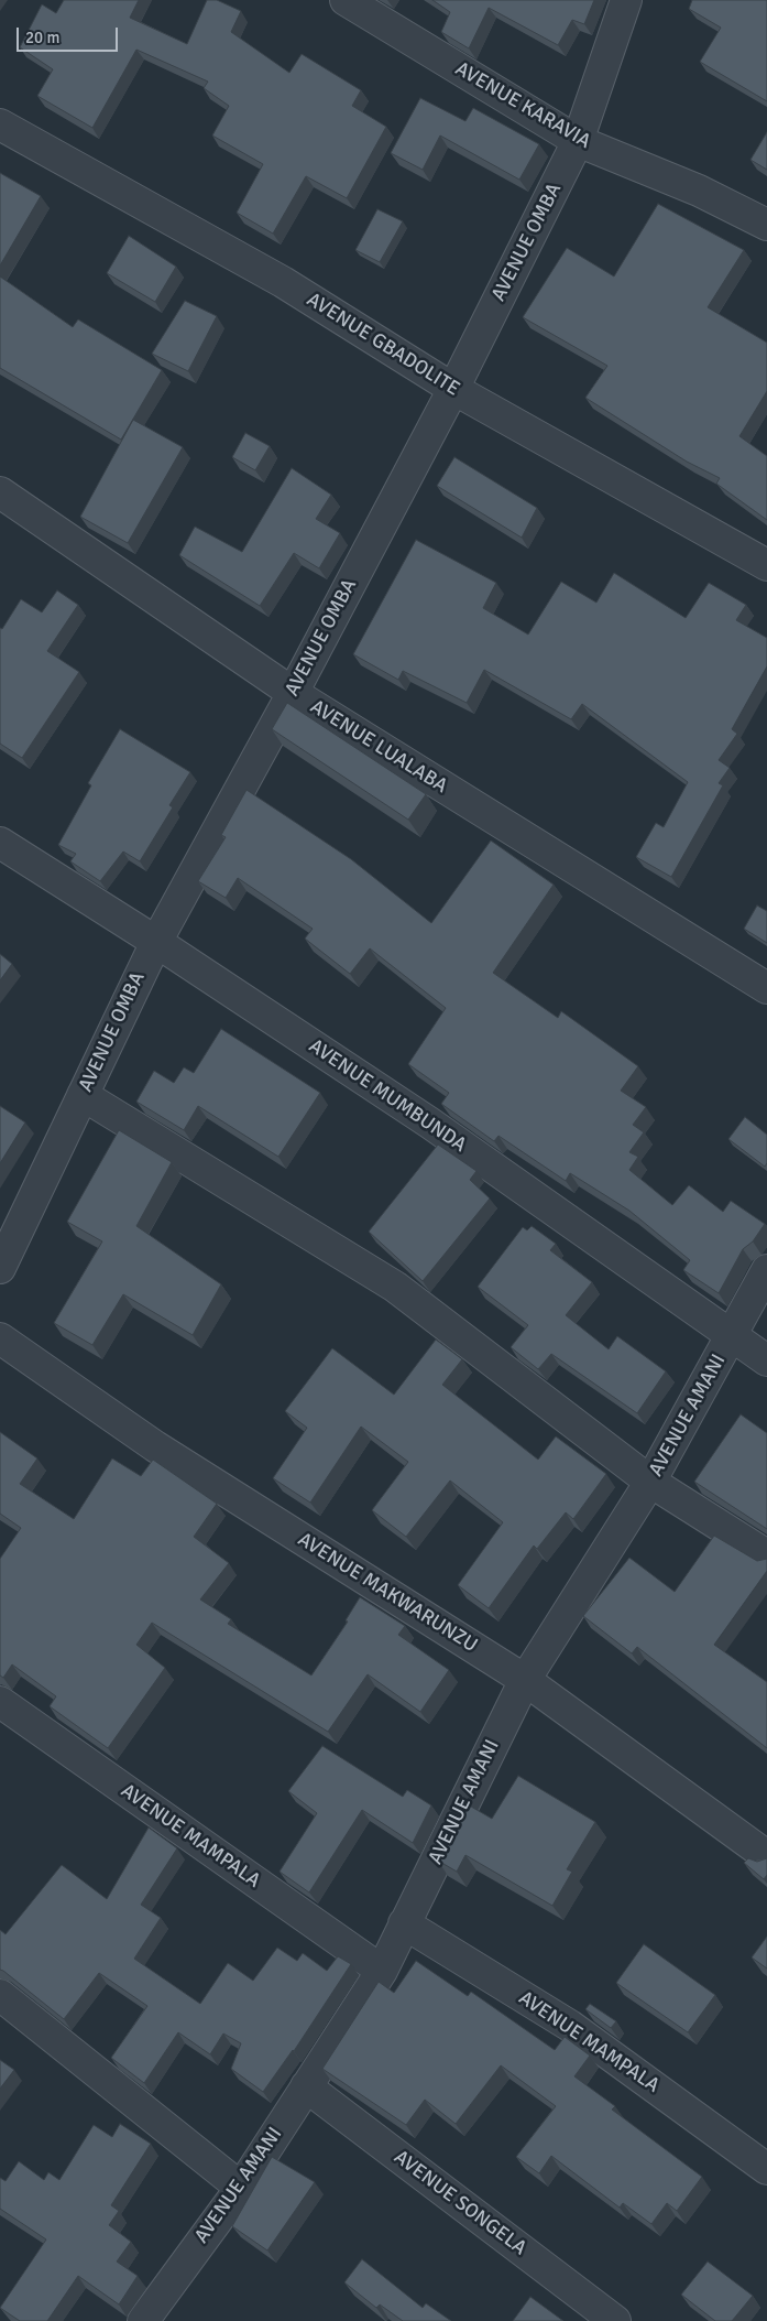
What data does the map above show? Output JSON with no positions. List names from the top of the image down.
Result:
{
  "streets": {
    "street": [
      "AVENUE KARAVIA",
      "AVENUE OMBA",
      "AVENUE GBADOLITE",
      "AVENUE LUALABA",
      "AVENUE MUMBUNDA",
      "AVENUE AMANI",
      "AVENUE MAKWARUNZU",
      "AVENUE MAMPALA",
      "AVENUE SONGELA"
    ]
  },
  "crossings": [
    ["AVENUE KARAVIA", "AVENUE OMBA"],
    ["AVENUE OMBA", "AVENUE GBADOLITE"],
    ["AVENUE OMBA", "AVENUE LUALABA"],
    ["AVENUE OMBA", "AVENUE MUMBUNDA"],
    ["AVENUE MUMBUNDA", "AVENUE AMANI"],
    ["AVENUE AMANI", "AVENUE MAKWARUNZU"],
    ["AVENUE AMANI", "AVENUE MAMPALA"],
    ["AVENUE AMANI", "AVENUE SONGELA"]
  ],
  "scale_bar": "20 m"
}
